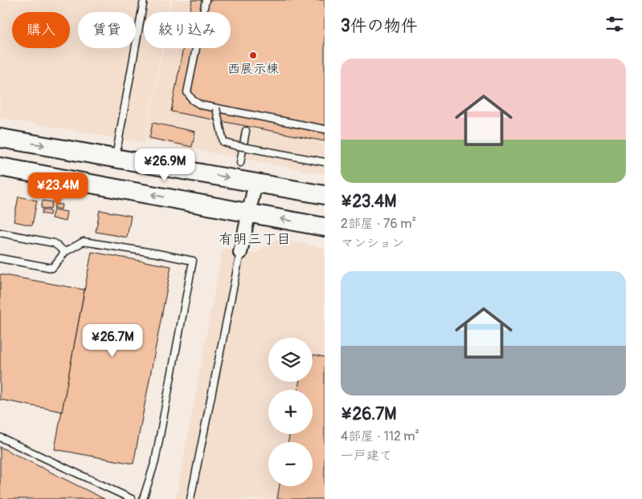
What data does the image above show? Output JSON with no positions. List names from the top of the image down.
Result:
{
  "districts": ["有明三丁目"],
  "places": ["西展示棟"],
  "page": {
    "heading": "3件の物件",
    "chip": ["購入", "賃貸", "絞り込み"],
    "list": [
      {
        "name": "¥23.4M",
        "note": "2部屋 · 76 m² · マンション"
      },
      {
        "name": "¥26.7M",
        "note": "4部屋 · 112 m² · 一戸建て"
      }
    ],
    "price": ["¥26.9M", "¥23.4M", "¥26.7M"],
    "map_buttons": ["+", "−"]
  }
}
